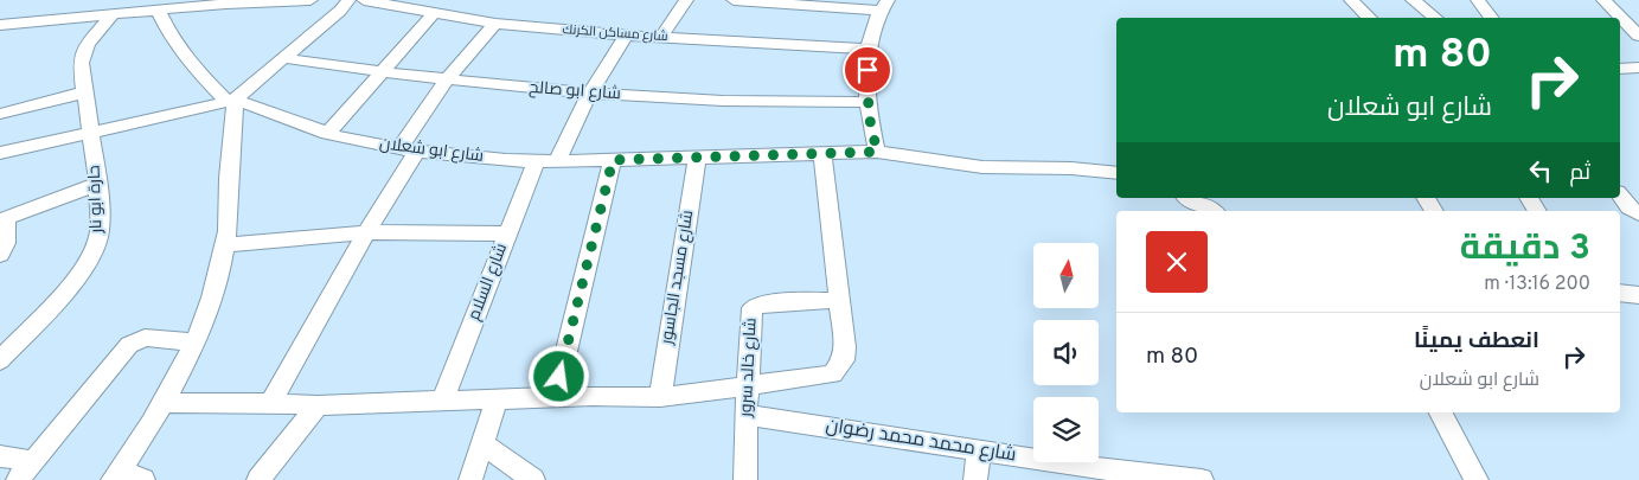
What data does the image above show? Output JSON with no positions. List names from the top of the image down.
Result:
{
  "streets": {
    "street": [
      "شارع مساكن الكرنك",
      "شارع ابو صالح",
      "شارع ابو شعلان",
      "حارة ابو نار",
      "شارع مسجد الجاسور",
      "شارع السلام",
      "شارع خالد سرور",
      "شارع محمد محمد رضوان"
    ]
  },
  "crossings": [
    ["شارع ابو شعلان", "شارع مسجد الجاسور"],
    ["شارع ابو شعلان", "شارع السلام"],
    ["شارع خالد سرور", "شارع محمد محمد رضوان"]
  ],
  "north": "top",
  "page": {
    "turn": ["80 m", "شارع ابو شعلان"],
    "then": "ثم",
    "heading": ["3 دقيقة", "200 m · 13:16"],
    "list": [
      {
        "name": "انعطف يمينًا",
        "note": "شارع ابو شعلان",
        "value": "80 m"
      }
    ]
  }
}
